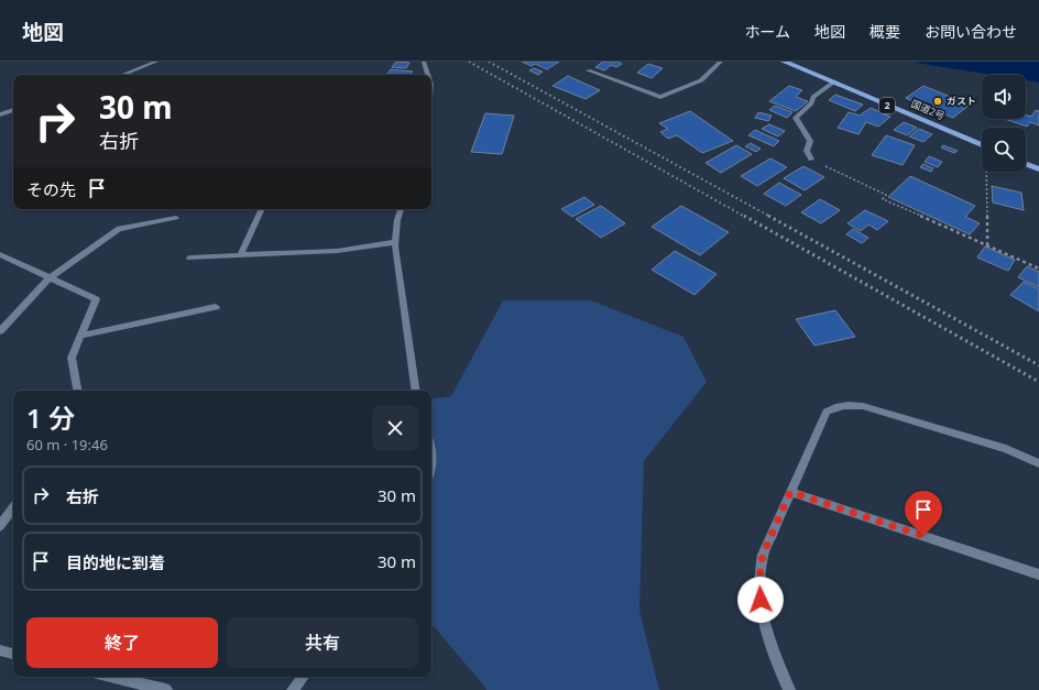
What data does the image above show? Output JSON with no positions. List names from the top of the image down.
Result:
{
  "streets": {
    "highway": ["2", "国道2号"]
  },
  "places": ["ガスト"],
  "page": {
    "header": "地図",
    "nav": [
      "ホーム",
      "地図",
      "概要",
      "お問い合わせ"
    ],
    "turn": ["30 m", "右折"],
    "then": "その先",
    "heading": ["1 分", "60 m · 19:46"],
    "list": [
      {
        "name": "右折",
        "value": "30 m"
      },
      {
        "name": "目的地に到着",
        "value": "30 m"
      }
    ],
    "buttons": ["終了", "共有"]
  }
}
